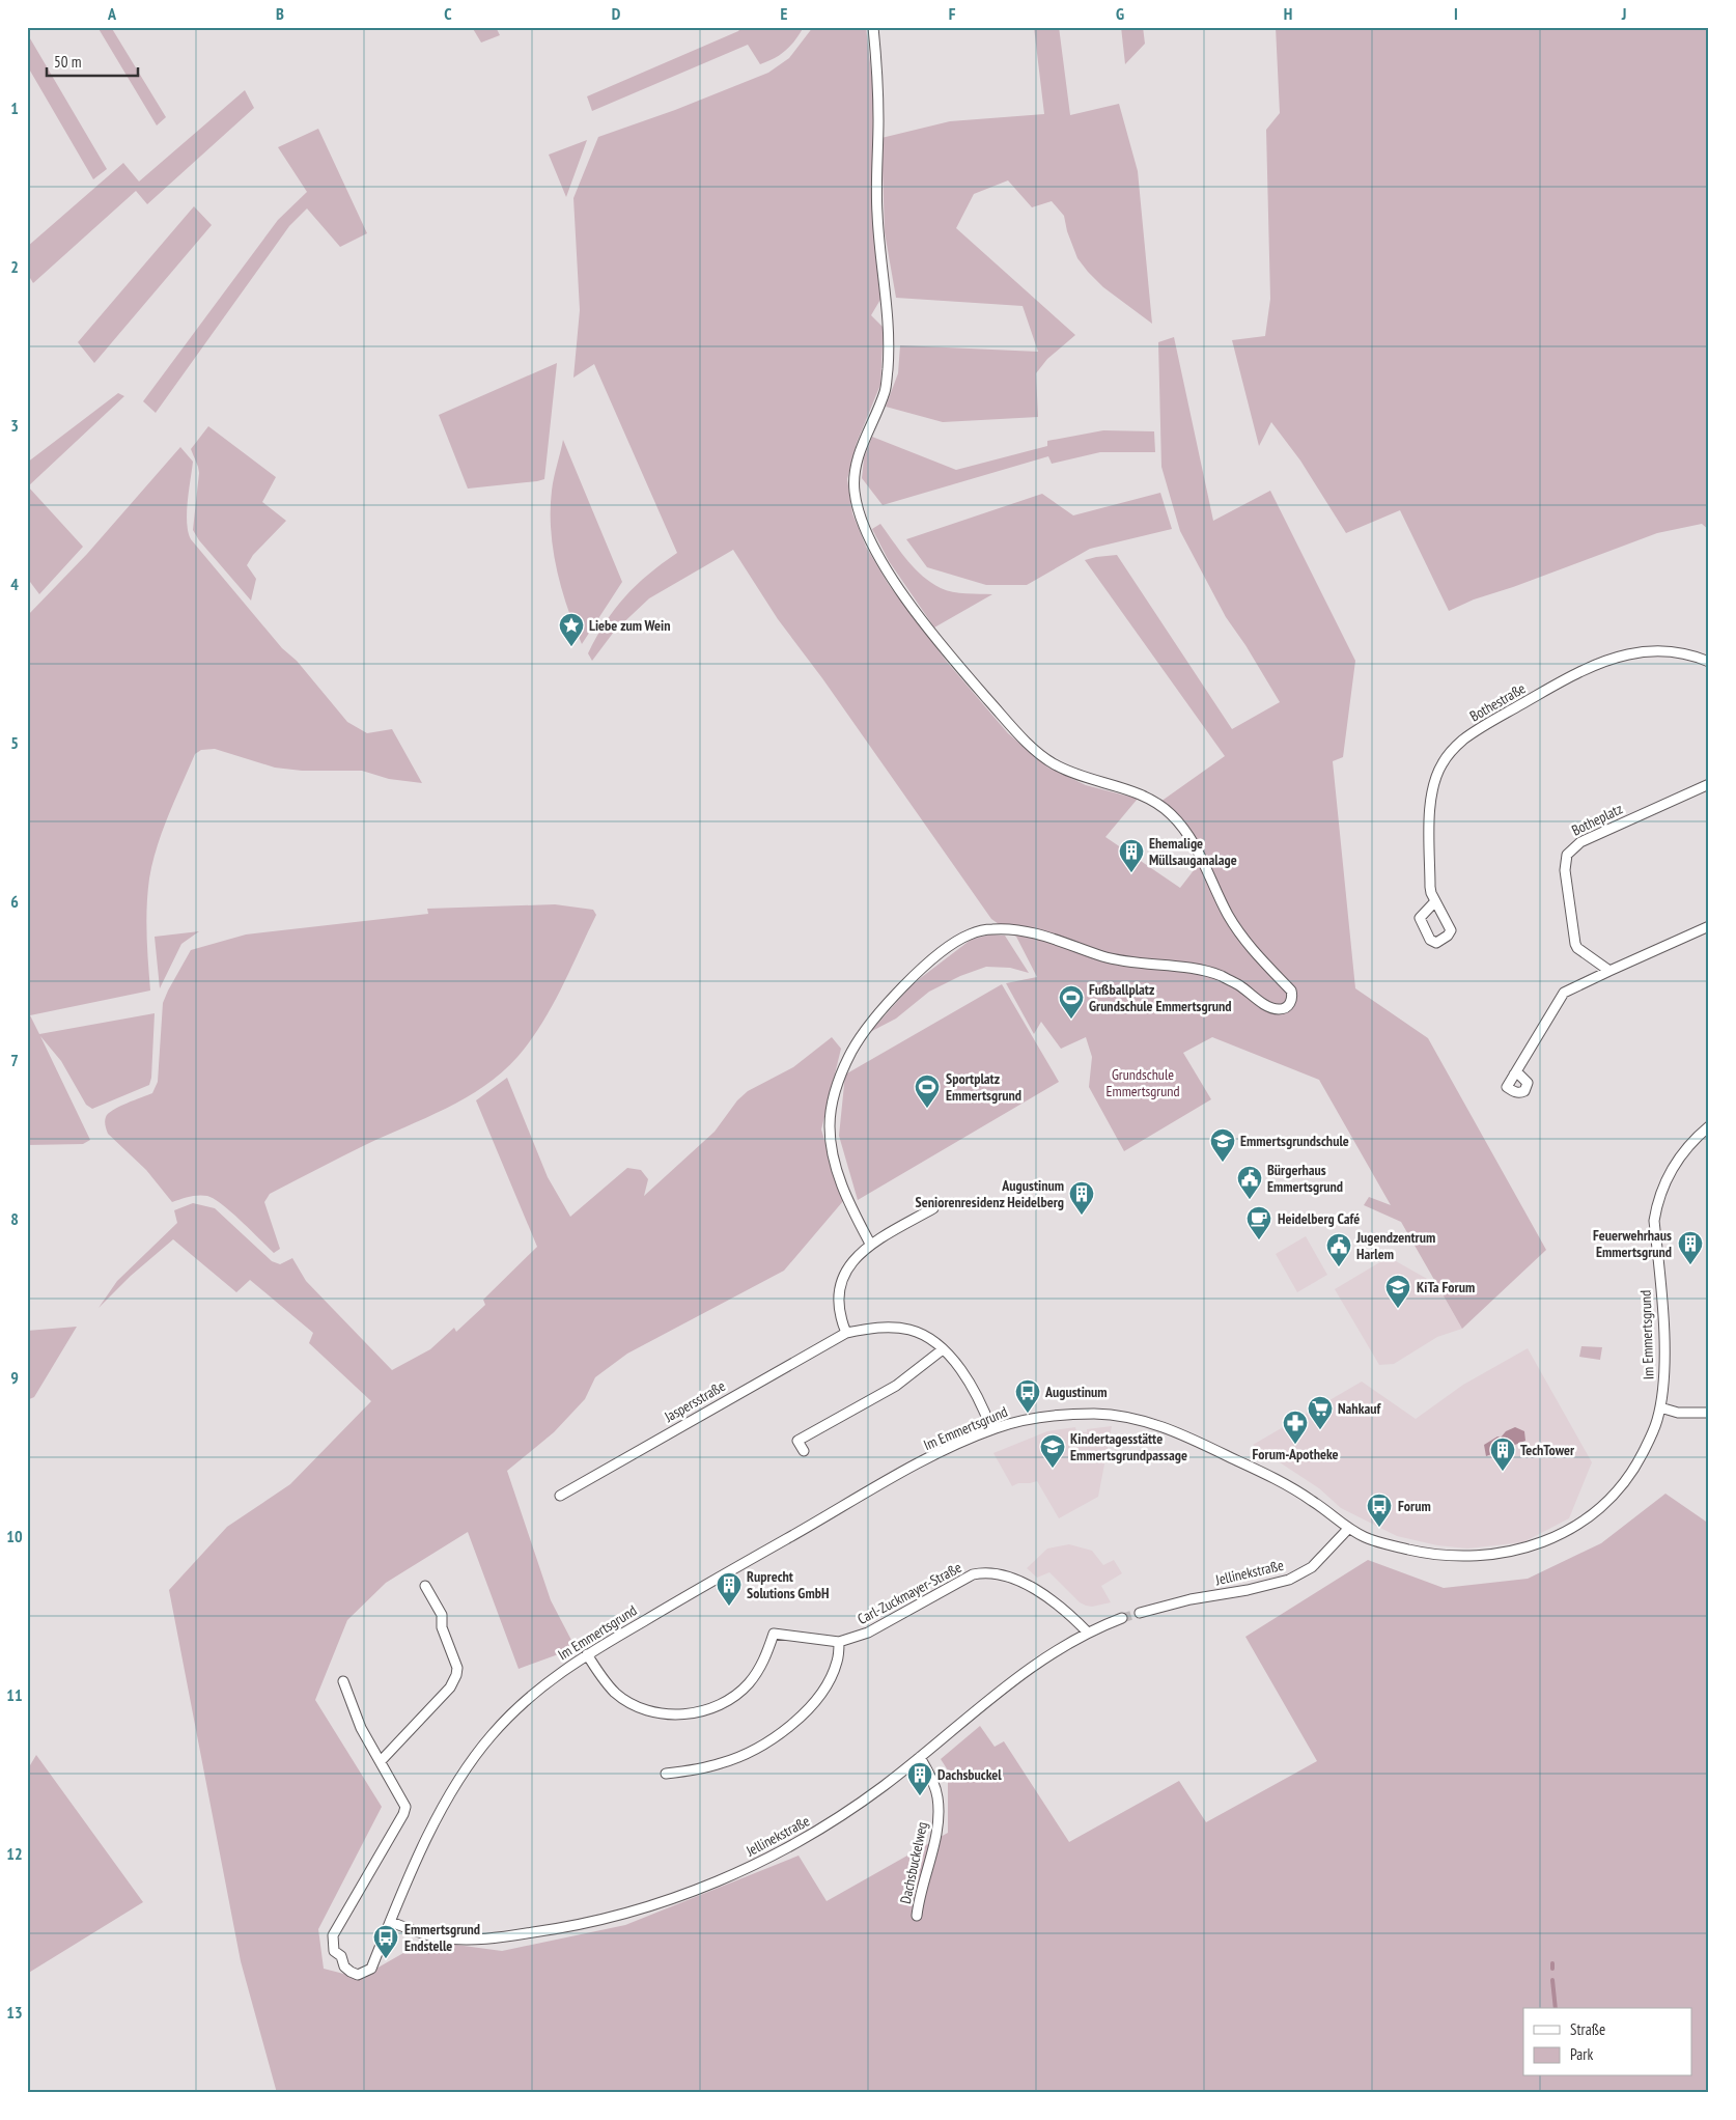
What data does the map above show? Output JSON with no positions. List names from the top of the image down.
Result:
{
  "streets": {
    "street": [
      "Bothestraße",
      "Botheplatz",
      "Im Emmertsgrund",
      "Jaspersstraße",
      "Jellinekstraße",
      "Carl-Zuckmayer-Straße",
      "Dachsbuckelweg"
    ]
  },
  "crossings": [
    ["Im Emmertsgrund", "Jaspersstraße"],
    ["Im Emmertsgrund", "Jellinekstraße"],
    ["Jellinekstraße", "Carl-Zuckmayer-Straße"],
    ["Jellinekstraße", "Dachsbuckelweg"]
  ],
  "parks": ["Grundschule Emmertsgrund"],
  "places": {
    "place": ["Liebe zum Wein"],
    "building": [
      "Ehemalige Müllsauganalage",
      "Augustinum Seniorenresidenz Heidelberg",
      "Feuerwehrhaus Emmertsgrund",
      "TechTower",
      "Ruprecht Solutions GmbH",
      "Dachsbuckel"
    ],
    "sports": ["Fußballplatz Grundschule Emmertsgrund", "Sportplatz Emmertsgrund"],
    "school or university": ["Emmertsgrundschule", "KiTa Forum", "Kindertagesstätte Emmertsgrundpassage"],
    "public building": ["Bürgerhaus Emmertsgrund", "Jugendzentrum Harlem"],
    "cafe": ["Heidelberg Café"],
    "bus stop": ["Augustinum", "Forum", "Emmertsgrund Endstelle"],
    "supermarket": ["Nahkauf"],
    "pharmacy": ["Forum-Apotheke"]
  },
  "legend": ["Straße", "Park"],
  "scale_bar": "50 m",
  "grid": {
    "columns": [
      "A",
      "B",
      "C",
      "D",
      "E",
      "F",
      "G",
      "H",
      "I",
      "J"
    ],
    "rows": [
      "1",
      "2",
      "3",
      "4",
      "5",
      "6",
      "7",
      "8",
      "9",
      "10",
      "11",
      "12",
      "13"
    ]
  }
}
